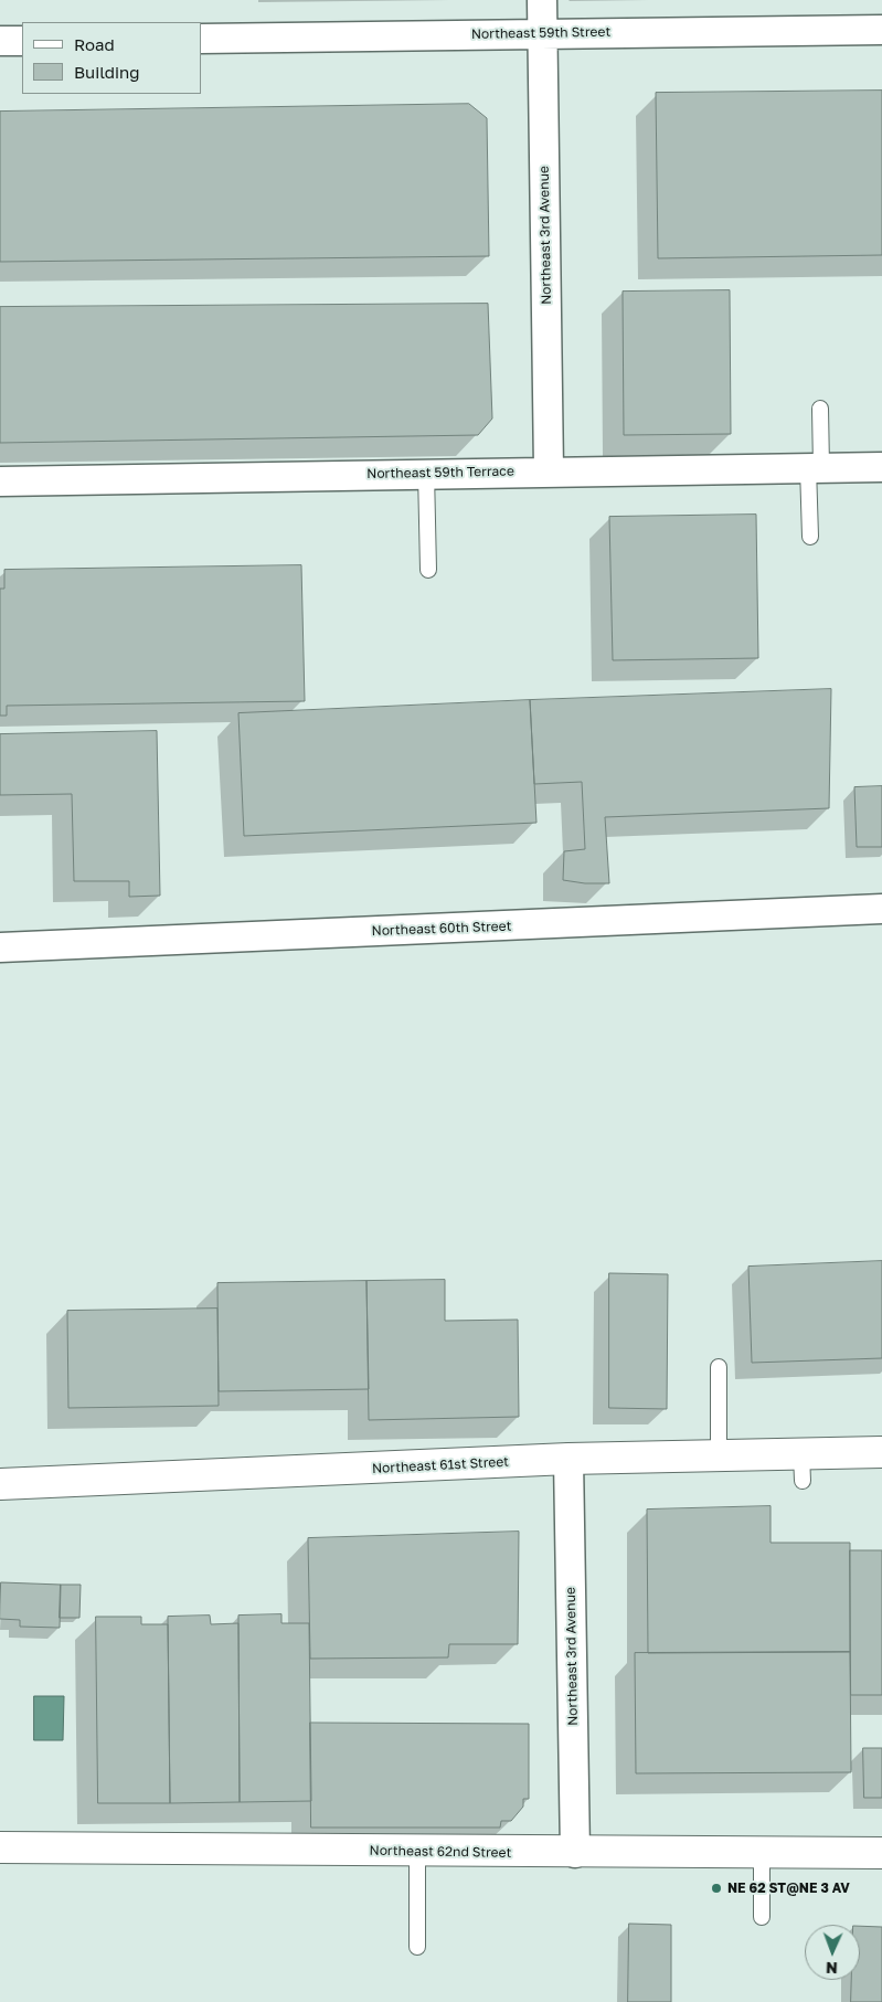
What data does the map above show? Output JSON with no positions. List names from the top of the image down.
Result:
{
  "streets": {
    "main road": ["Northeast 61st Street", "Northeast 62nd Street"],
    "street": [
      "Northeast 59th Street",
      "Northeast 3rd Avenue",
      "Northeast 59th Terrace",
      "Northeast 60th Street"
    ]
  },
  "crossings": [
    ["Northeast 59th Street", "Northeast 3rd Avenue"],
    ["Northeast 3rd Avenue", "Northeast 59th Terrace"],
    ["Northeast 3rd Avenue", "Northeast 61st Street"],
    ["Northeast 3rd Avenue", "Northeast 62nd Street"]
  ],
  "places": ["NE 62 ST@NE 3 AV"],
  "legend": ["Road", "Building"],
  "north": "bottom"
}
